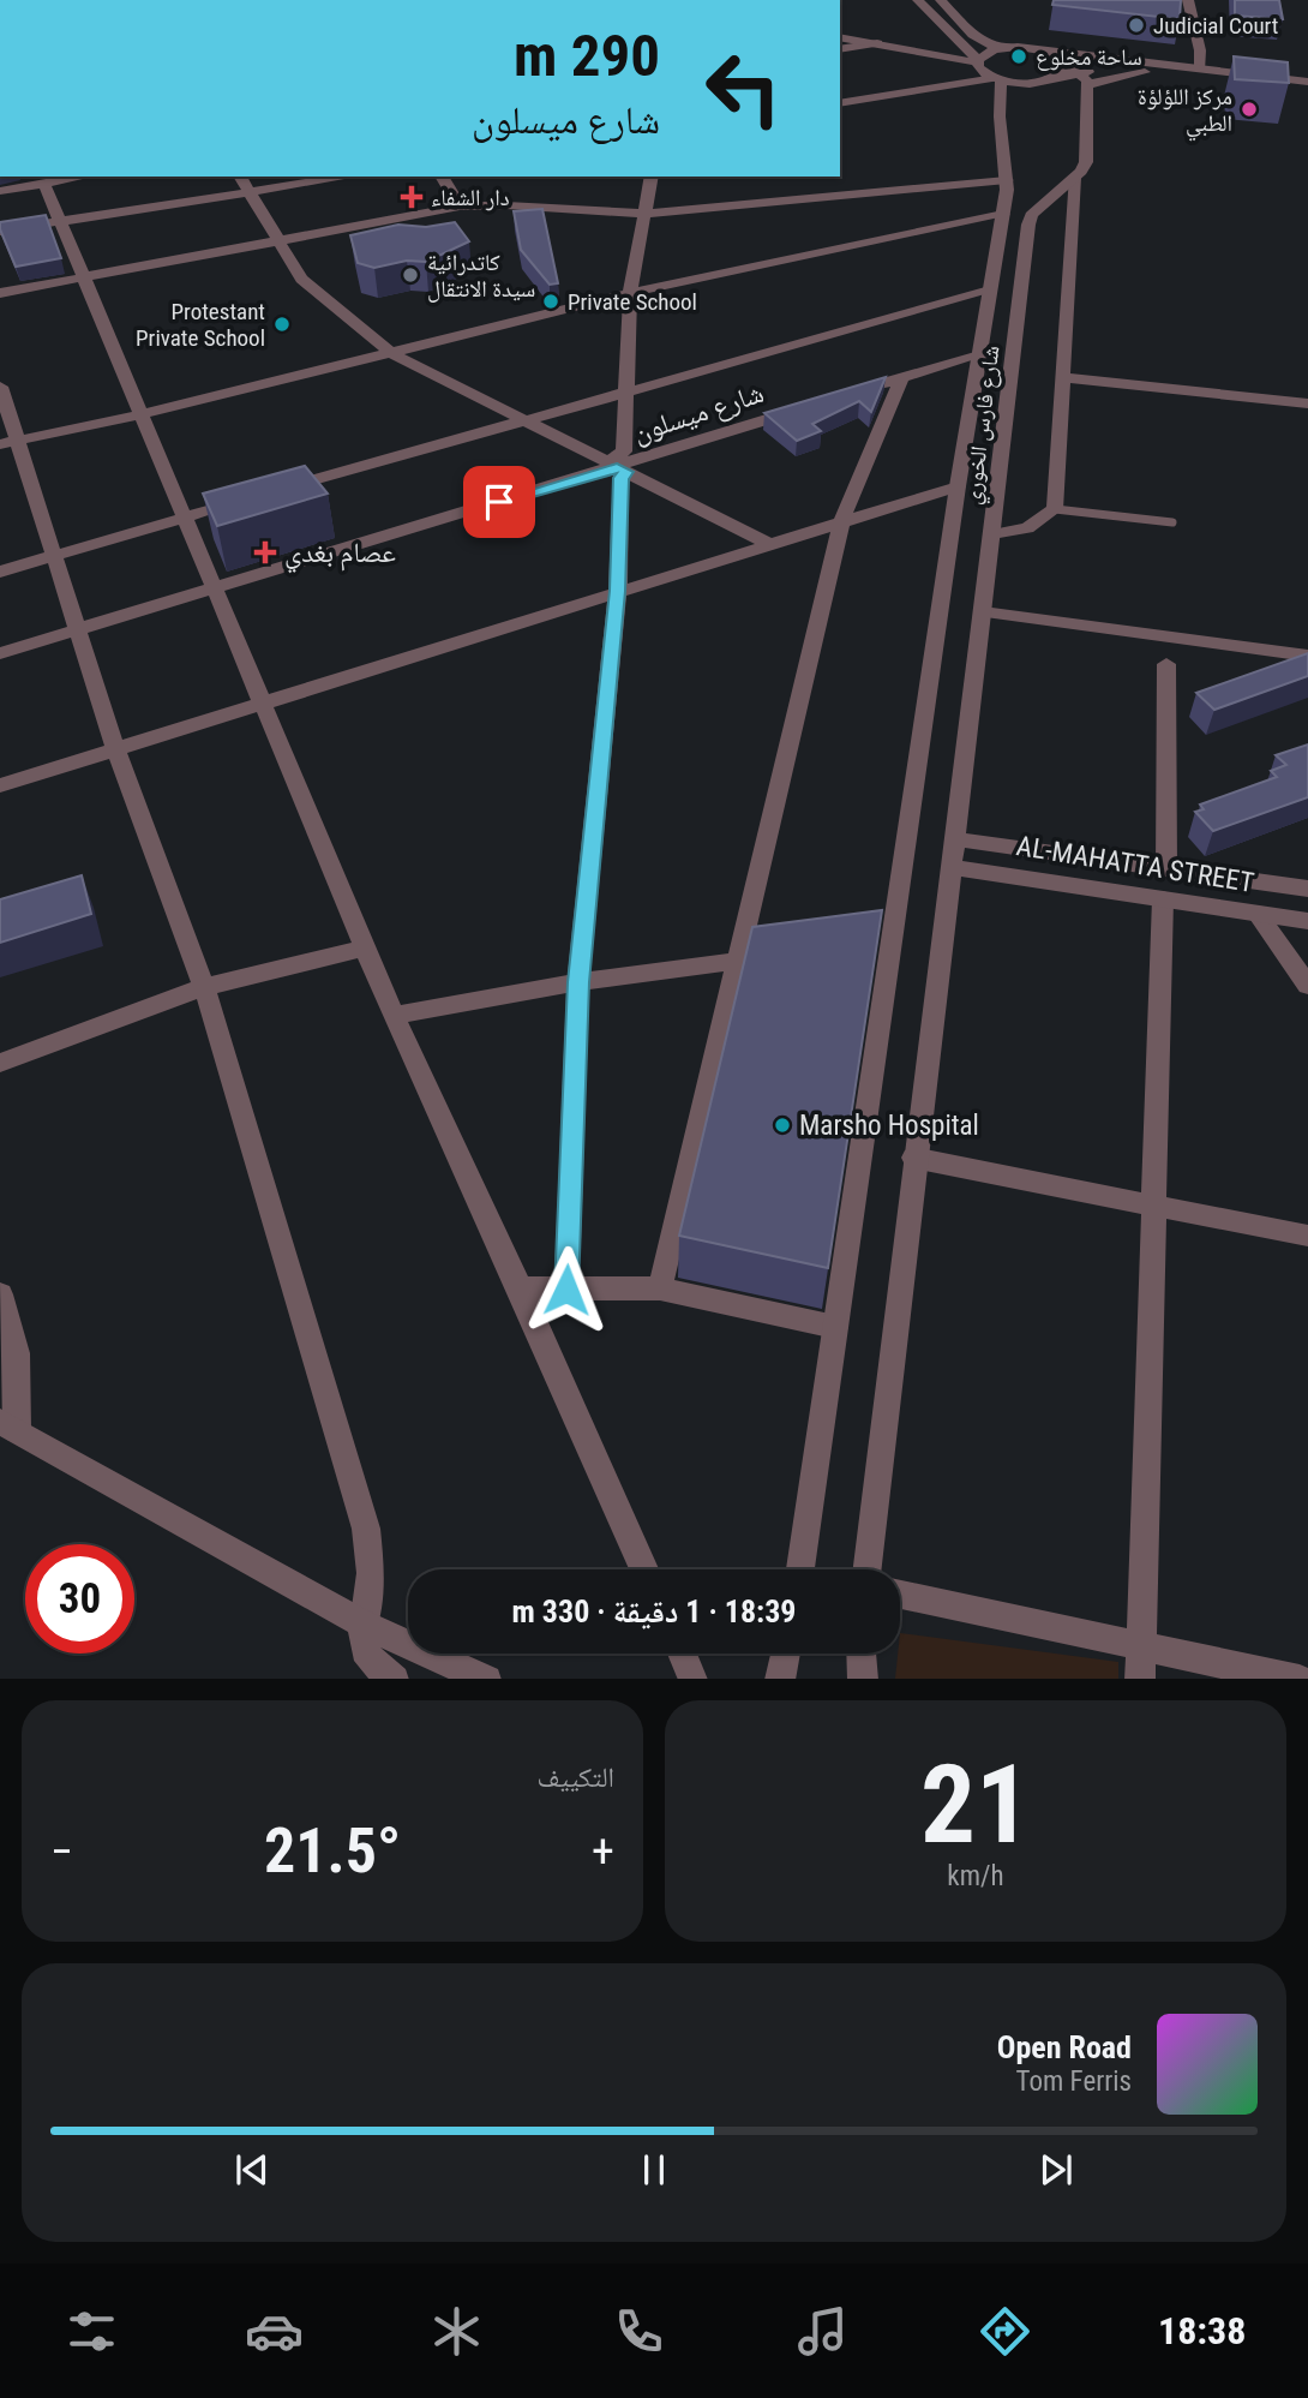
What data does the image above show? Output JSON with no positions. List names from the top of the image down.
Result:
{
  "streets": {
    "street": ["شارع ميسلون", "شارع فارس الخوري", "AL-MAHATTA STREET"]
  },
  "crossings": [
    ["شارع فارس الخوري", "AL-MAHATTA STREET"]
  ],
  "places": {
    "other": [
      "Judicial Court",
      "ساحة مخلوع",
      "مركز اللؤلؤة الطبي",
      "كاتدرائية سيدة الانتقال",
      "Private School",
      "Protestant Private School",
      "Marsho Hospital"
    ],
    "health": ["دار الشفاء", "عصام بغدي"]
  },
  "page": {
    "turn": ["290 m", "شارع ميسلون"],
    "limit": "30",
    "trip": "18:39 · 1 دقيقة · 330 m",
    "tile": [
      ["21", "km/h"],
      "التكييف"
    ],
    "heat": ["−", "21.5°", "+"],
    "song": ["Open Road", "Tom Ferris"],
    "tabs": "18:38"
  }
}
